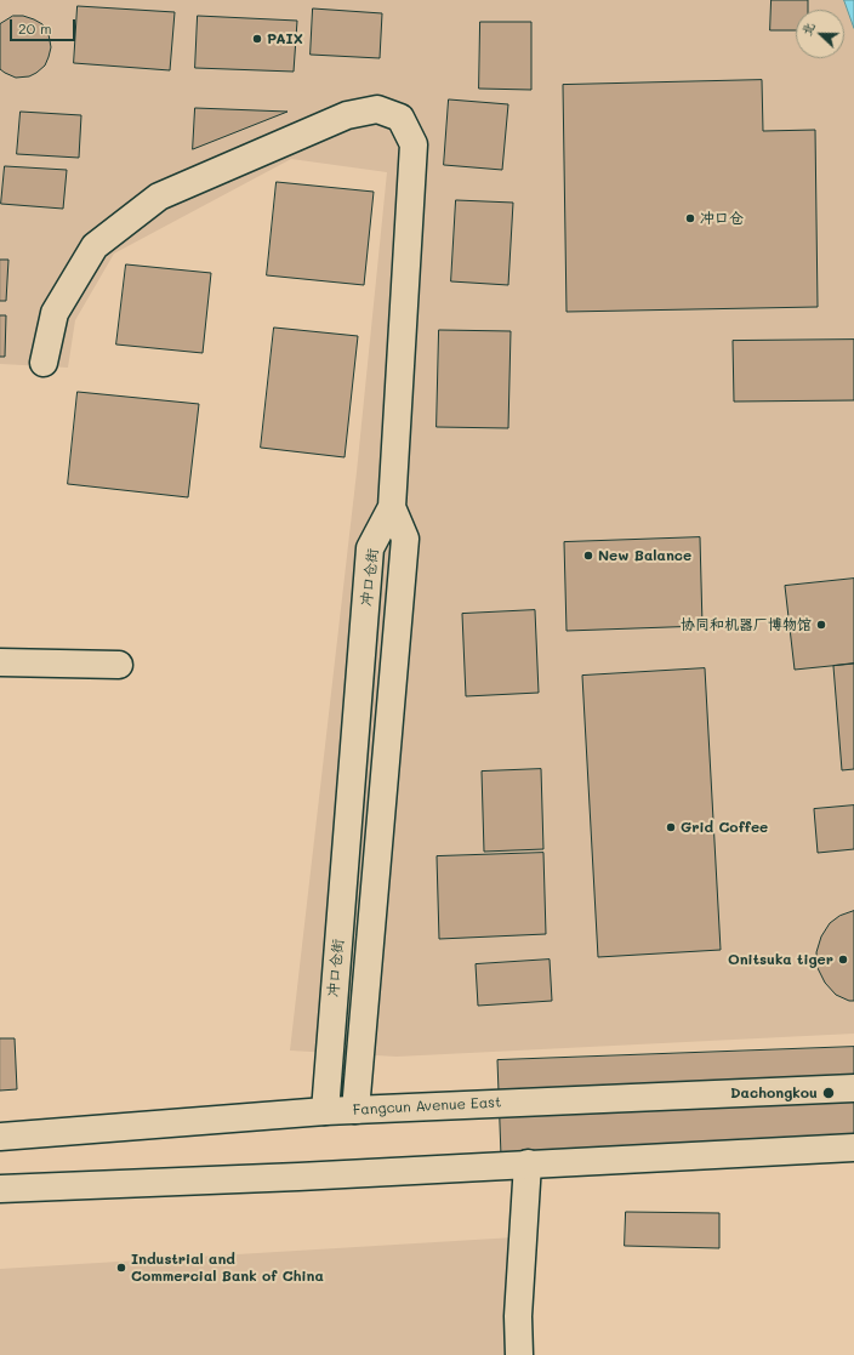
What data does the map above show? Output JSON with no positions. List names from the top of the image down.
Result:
{
  "streets": {
    "main road": ["冲口仓街", "Fangcun Avenue East"]
  },
  "crossings": [
    ["冲口仓街", "Fangcun Avenue East"]
  ],
  "places": [
    "PAIX",
    "冲口仓",
    "New Balance",
    "协同和机器厂博物馆",
    "Grid Coffee",
    "Onitsuka tiger",
    "Dachongkou",
    "Industrial and Commercial Bank of China"
  ],
  "scale_bar": "20 m",
  "north": "left"
}
